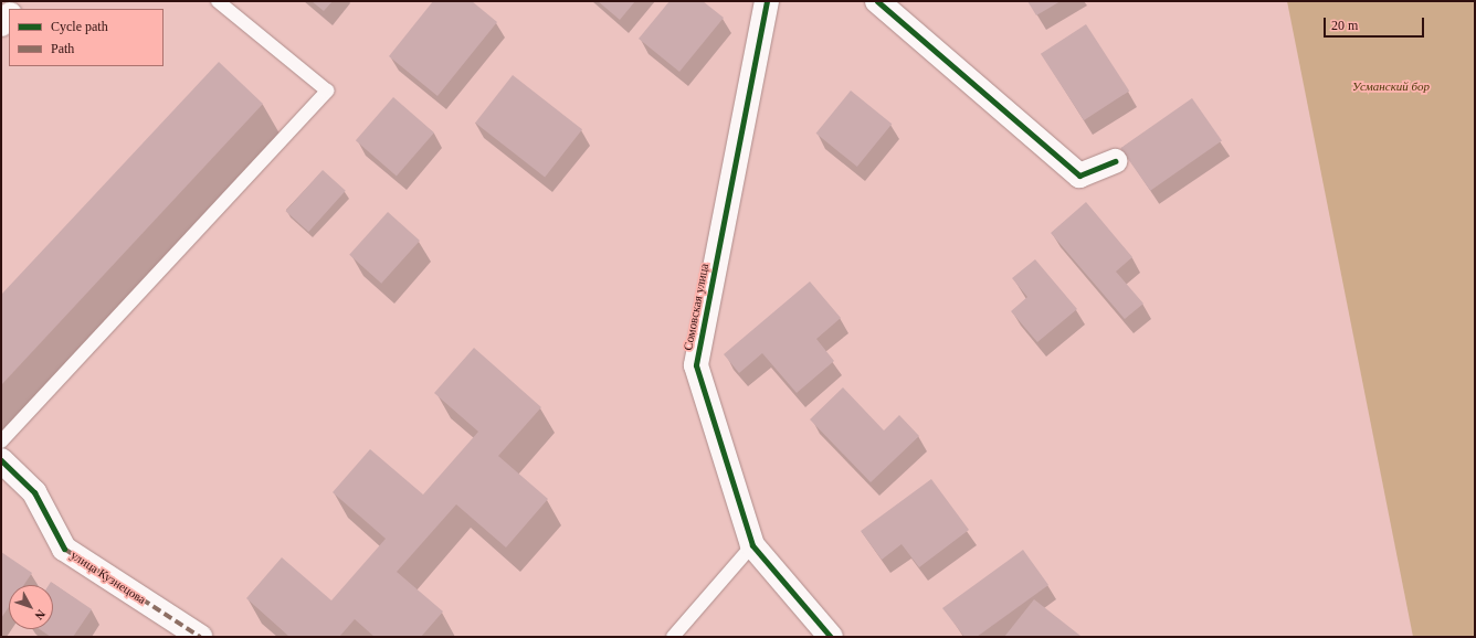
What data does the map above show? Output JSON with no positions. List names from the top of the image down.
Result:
{
  "streets": {
    "street": ["Сомовская улица", "улица Кузнецова"]
  },
  "parks": ["Усманский бор"],
  "legend": ["Cycle path", "Path"],
  "scale_bar": "20 m",
  "north": "bottom right"
}
